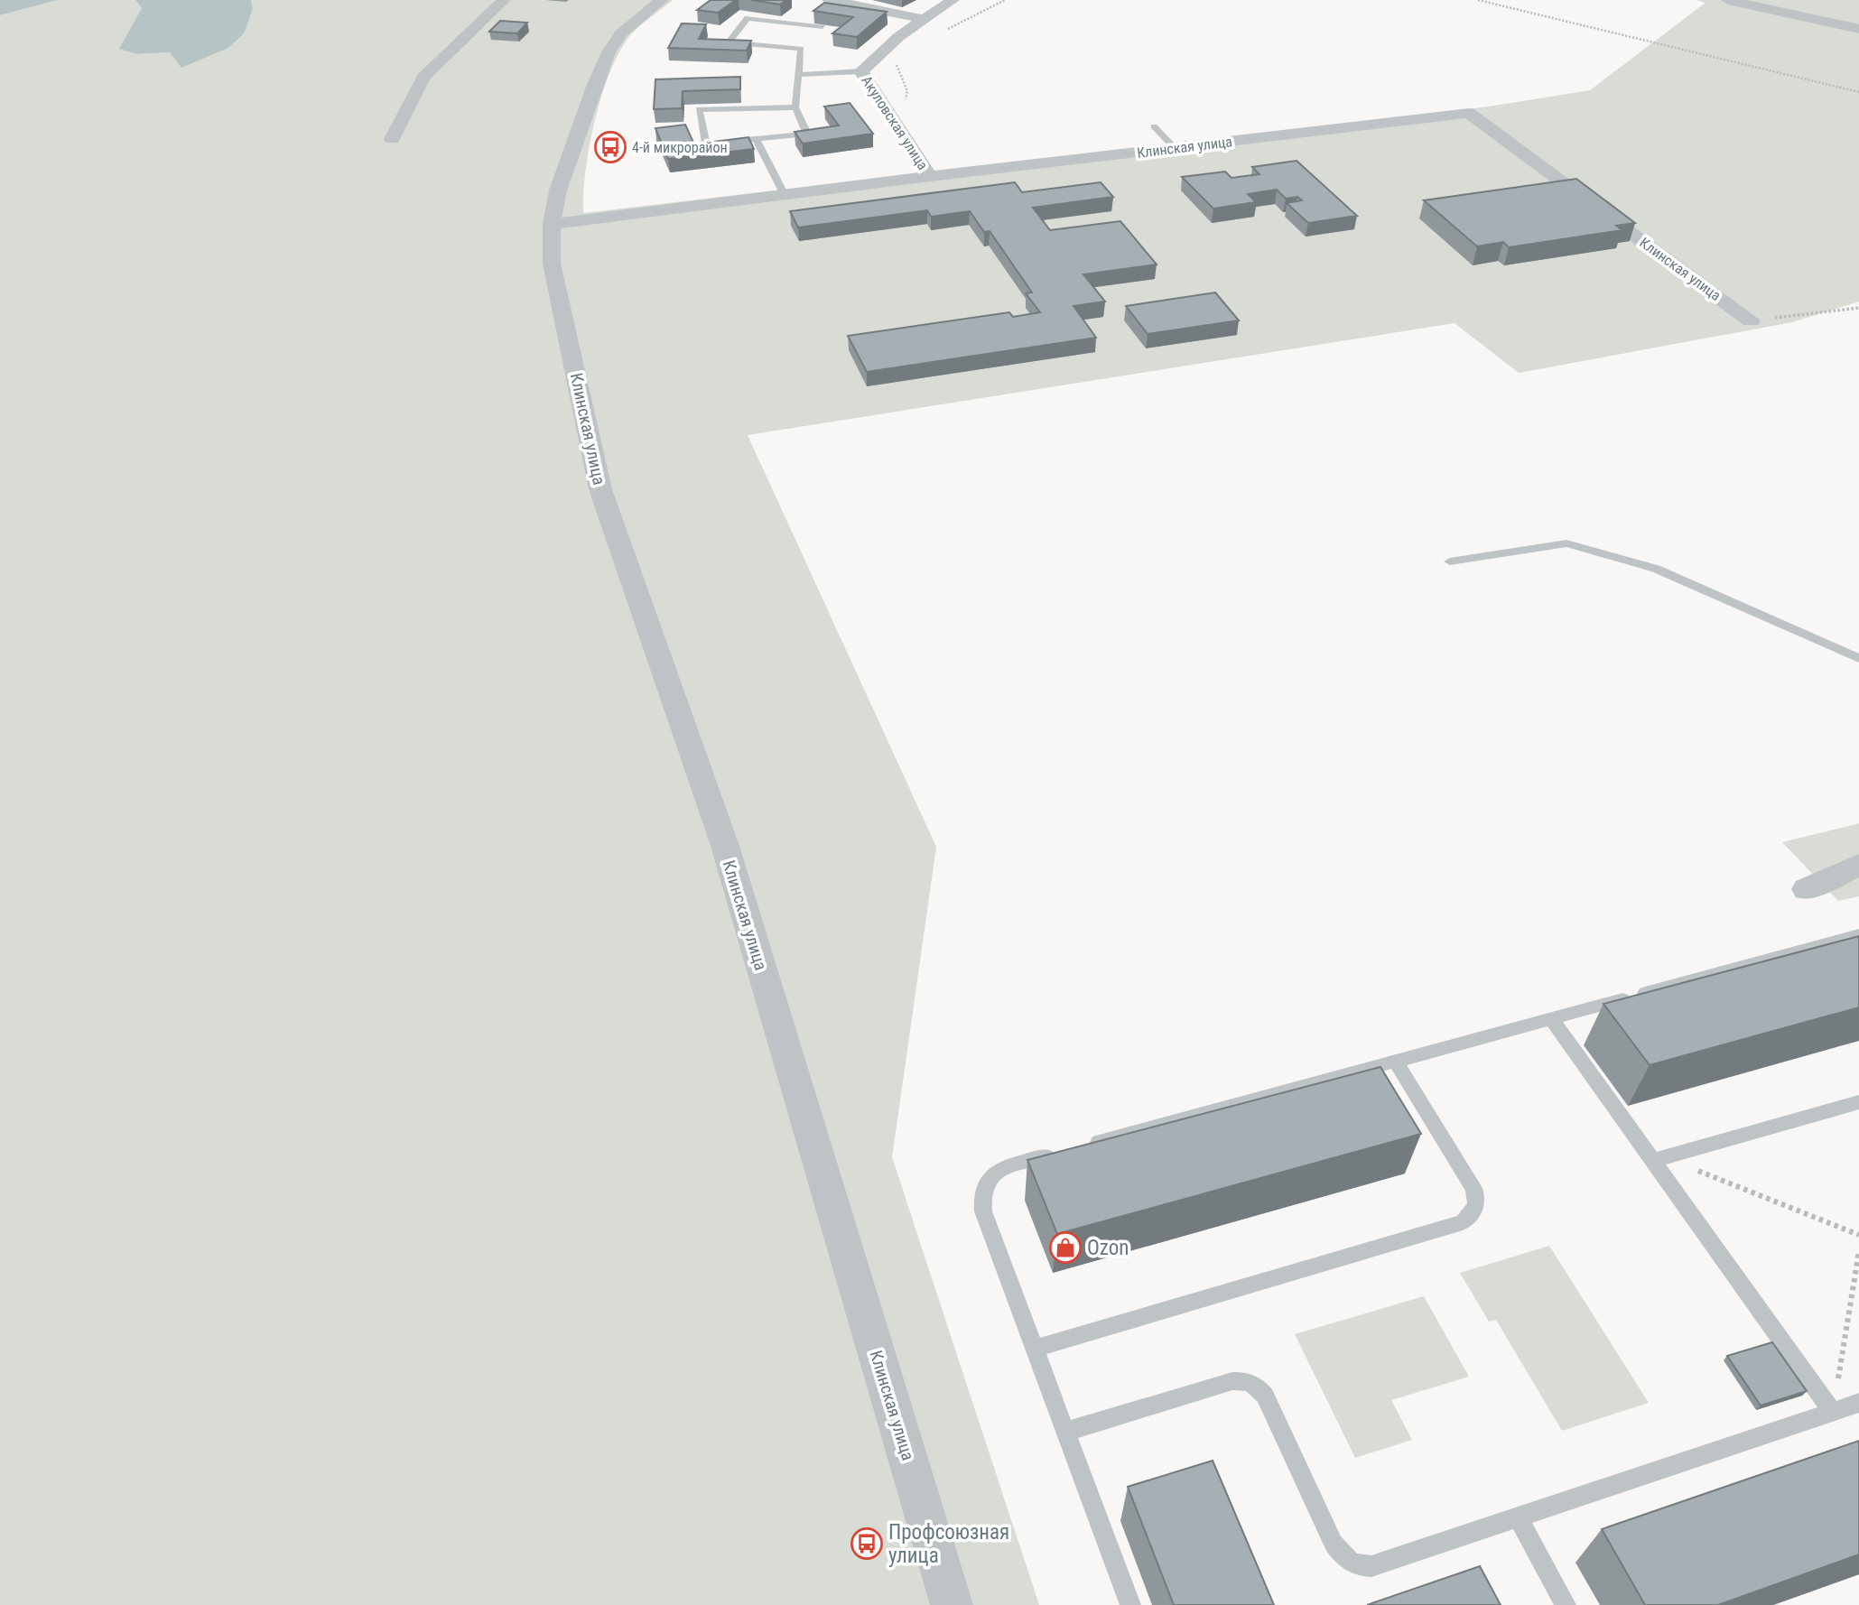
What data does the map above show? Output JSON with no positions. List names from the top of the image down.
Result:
{
  "streets": {
    "street": ["Акуловская улица", "Клинская улица"]
  },
  "crossings": [
    ["Акуловская улица", "Клинская улица"]
  ],
  "places": {
    "bus stop": ["4-й микрорайон", "Профсоюзная улица"],
    "shop": ["Ozon"]
  }
}
